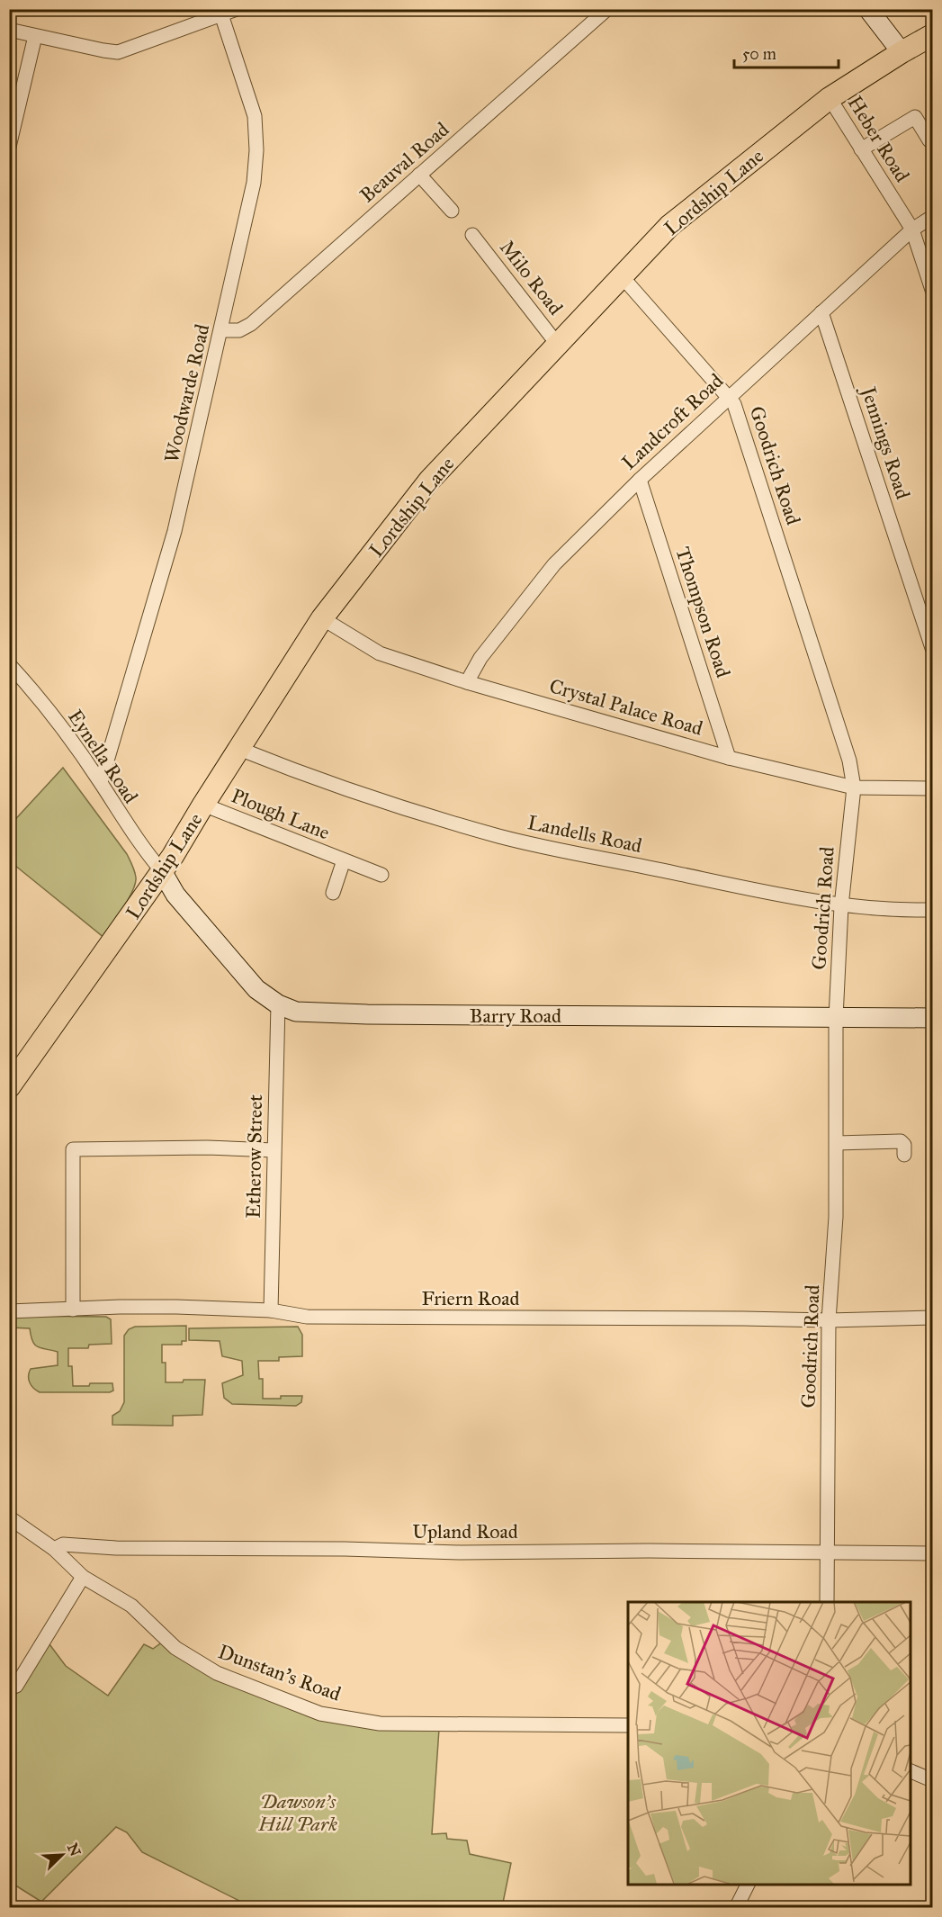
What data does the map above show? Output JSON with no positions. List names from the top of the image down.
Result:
{
  "streets": {
    "main road": ["Lordship Lane", "Barry Road"],
    "street": [
      "Heber Road",
      "Beauval Road",
      "Milo Road",
      "Woodwarde Road",
      "Landcroft Road",
      "Jennings Road",
      "Goodrich Road",
      "Thompson Road",
      "Crystal Palace Road",
      "Eynella Road",
      "Plough Lane",
      "Landells Road",
      "Etherow Street",
      "Friern Road",
      "Upland Road",
      "Dunstan's Road"
    ]
  },
  "crossings": [
    ["Heber Road", "Lordship Lane"],
    ["Heber Road", "Landcroft Road"],
    ["Beauval Road", "Woodwarde Road"],
    ["Lordship Lane", "Milo Road"],
    ["Lordship Lane", "Goodrich Road"],
    ["Lordship Lane", "Crystal Palace Road"],
    ["Lordship Lane", "Eynella Road"],
    ["Lordship Lane", "Plough Lane"],
    ["Lordship Lane", "Landells Road"],
    ["Lordship Lane", "Barry Road"],
    ["Woodwarde Road", "Eynella Road"],
    ["Landcroft Road", "Jennings Road"],
    ["Landcroft Road", "Goodrich Road"],
    ["Landcroft Road", "Thompson Road"],
    ["Landcroft Road", "Crystal Palace Road"],
    ["Goodrich Road", "Crystal Palace Road"],
    ["Goodrich Road", "Landells Road"],
    ["Goodrich Road", "Barry Road"],
    ["Goodrich Road", "Friern Road"],
    ["Goodrich Road", "Upland Road"],
    ["Thompson Road", "Crystal Palace Road"],
    ["Eynella Road", "Barry Road"],
    ["Barry Road", "Etherow Street"],
    ["Etherow Street", "Friern Road"],
    ["Upland Road", "Dunstan's Road"]
  ],
  "parks": ["Dawson's Hill Park"],
  "scale_bar": "50 m",
  "north": "top right"
}
